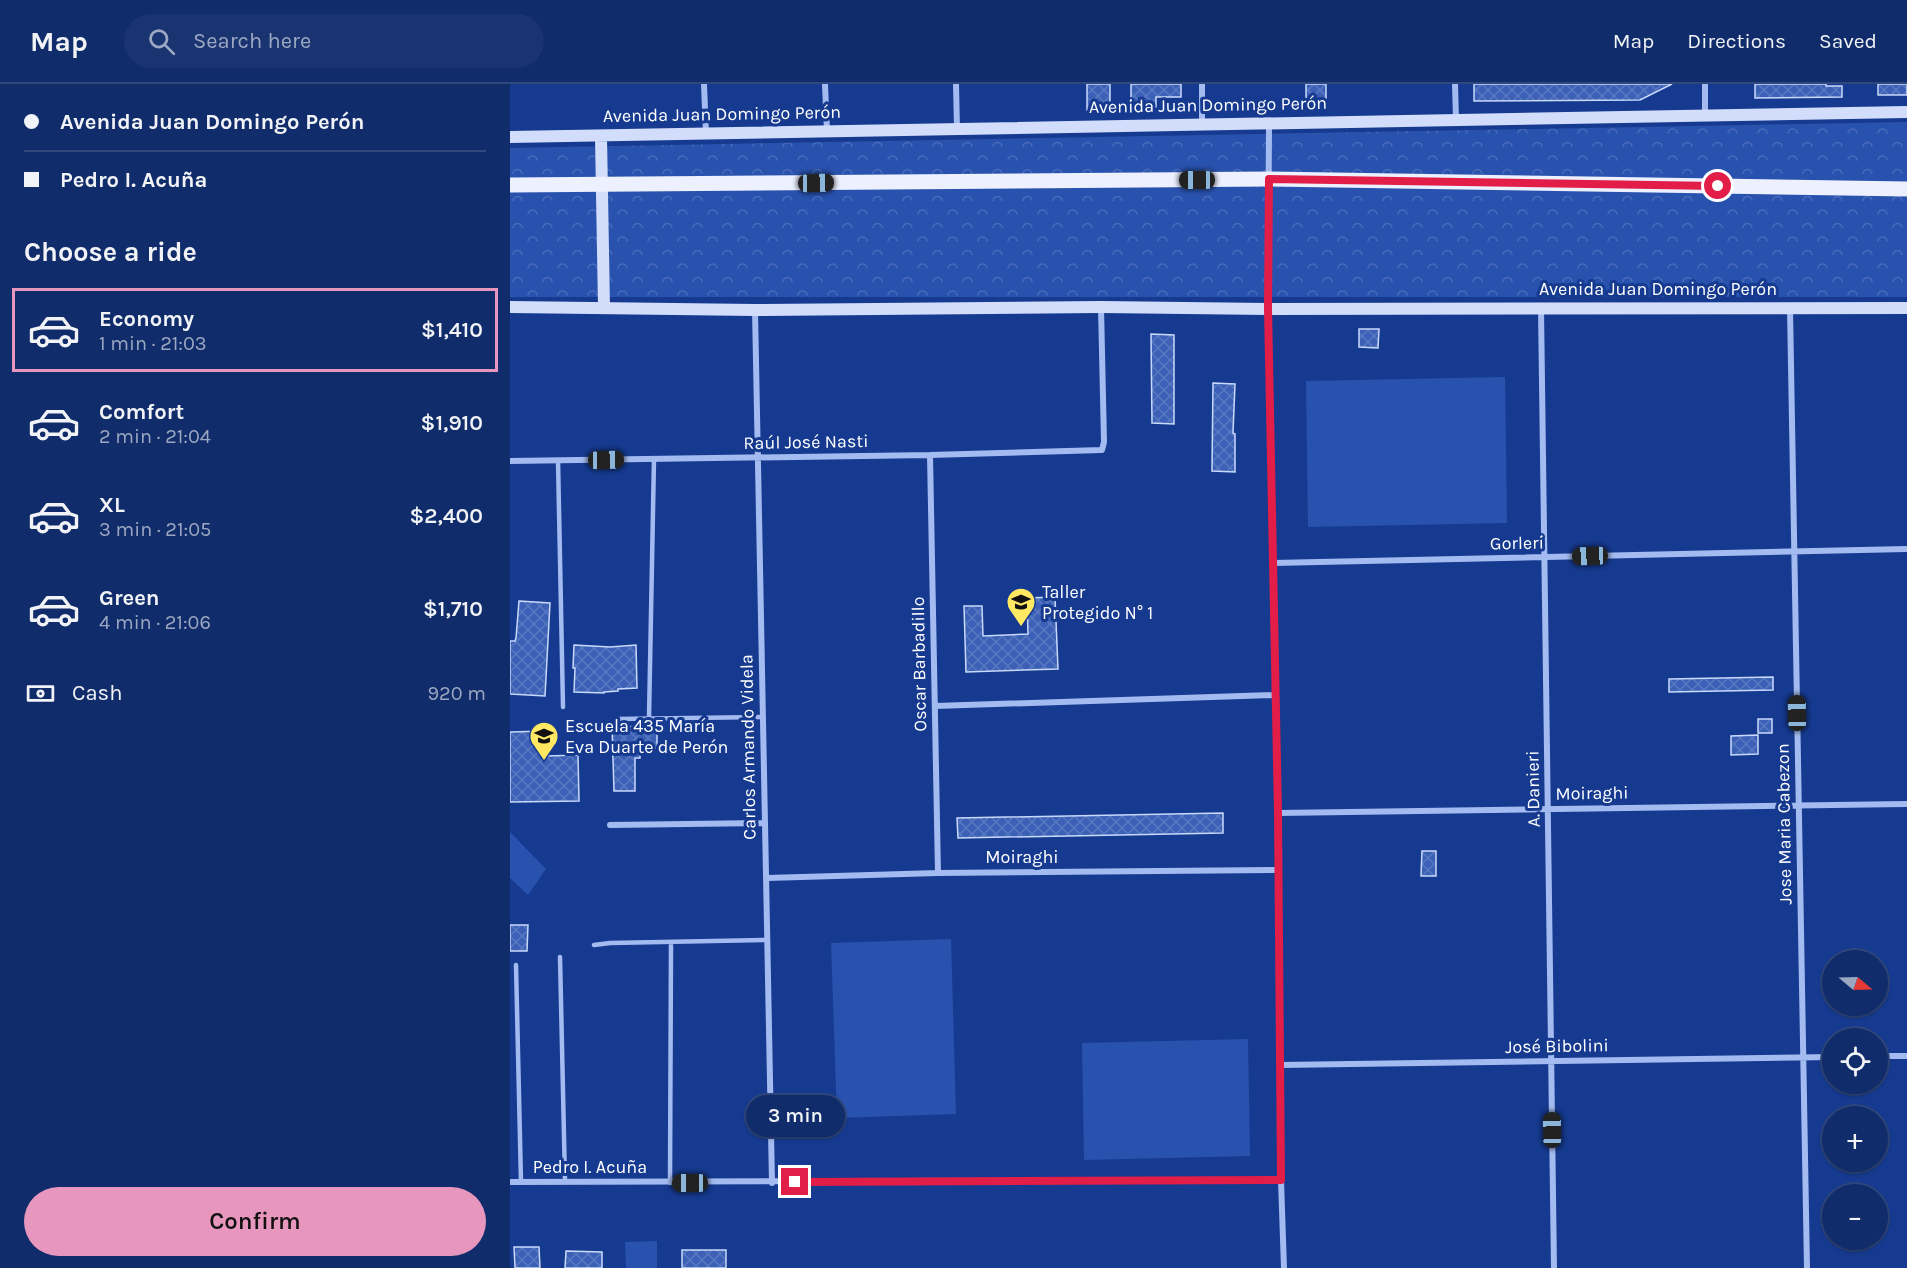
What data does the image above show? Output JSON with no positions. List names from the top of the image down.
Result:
{
  "streets": {
    "main road": ["Avenida Juan Domingo Perón"],
    "street": [
      "Raúl José Nasti",
      "Gorleri",
      "Oscar Barbadillo",
      "Carlos Armando Videla",
      "A. Danieri",
      "Moiraghi",
      "Jose Maria Cabezon",
      "José Bibolini",
      "Pedro I. Acuña"
    ]
  },
  "crossings": [
    ["Avenida Juan Domingo Perón", "Raúl José Nasti"],
    ["Avenida Juan Domingo Perón", "Carlos Armando Videla"],
    ["Avenida Juan Domingo Perón", "A. Danieri"],
    ["Avenida Juan Domingo Perón", "Jose Maria Cabezon"],
    ["Raúl José Nasti", "Oscar Barbadillo"],
    ["Raúl José Nasti", "Carlos Armando Videla"],
    ["Gorleri", "A. Danieri"],
    ["Gorleri", "Jose Maria Cabezon"],
    ["Oscar Barbadillo", "Moiraghi"],
    ["Carlos Armando Videla", "Moiraghi"],
    ["Carlos Armando Videla", "Pedro I. Acuña"],
    ["A. Danieri", "Moiraghi"],
    ["A. Danieri", "José Bibolini"],
    ["Moiraghi", "Jose Maria Cabezon"],
    ["Jose Maria Cabezon", "José Bibolini"]
  ],
  "places": {
    "school or university": ["Taller Protegido N° 1", "Escuela 435 María Eva Duarte de Perón"]
  },
  "north": "right",
  "page": {
    "header": "Map",
    "search": "Search here",
    "nav": ["Map", "Directions", "Saved"],
    "banner": ["Avenida Juan Domingo Perón", "Pedro I. Acuña"],
    "heading": "Choose a ride",
    "list": [
      {
        "name": "Economy",
        "note": "1 min · 21:03",
        "value": "$1,410"
      },
      {
        "name": "Comfort",
        "note": "2 min · 21:04",
        "value": "$1,910"
      },
      {
        "name": "XL",
        "note": "3 min · 21:05",
        "value": "$2,400"
      },
      {
        "name": "Green",
        "note": "4 min · 21:06",
        "value": "$1,710"
      }
    ],
    "pay": ["Cash", "920 m"],
    "map_buttons": ["+", "−"],
    "bubble": "3 min",
    "buttons": "Confirm"
  }
}
